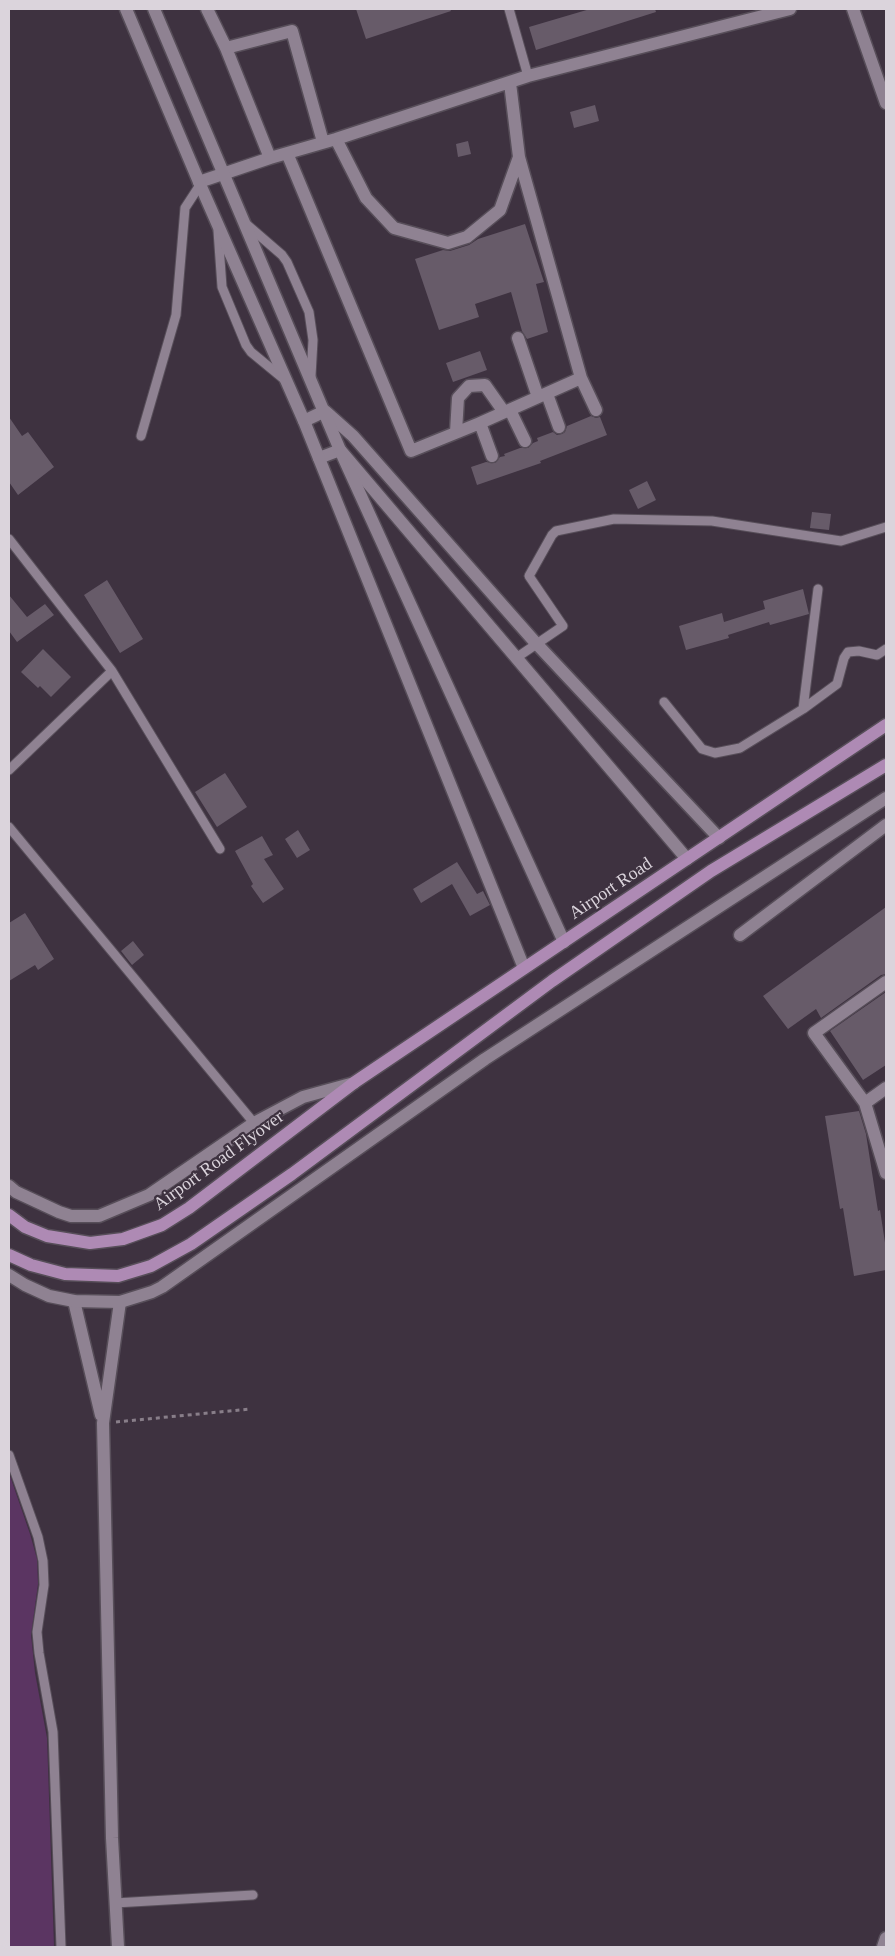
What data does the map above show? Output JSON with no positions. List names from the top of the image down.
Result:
{
  "streets": {
    "main road": ["Airport Road", "Airport Road Flyover"]
  },
  "crossings": [
    ["Airport Road", "Airport Road Flyover"]
  ]
}
